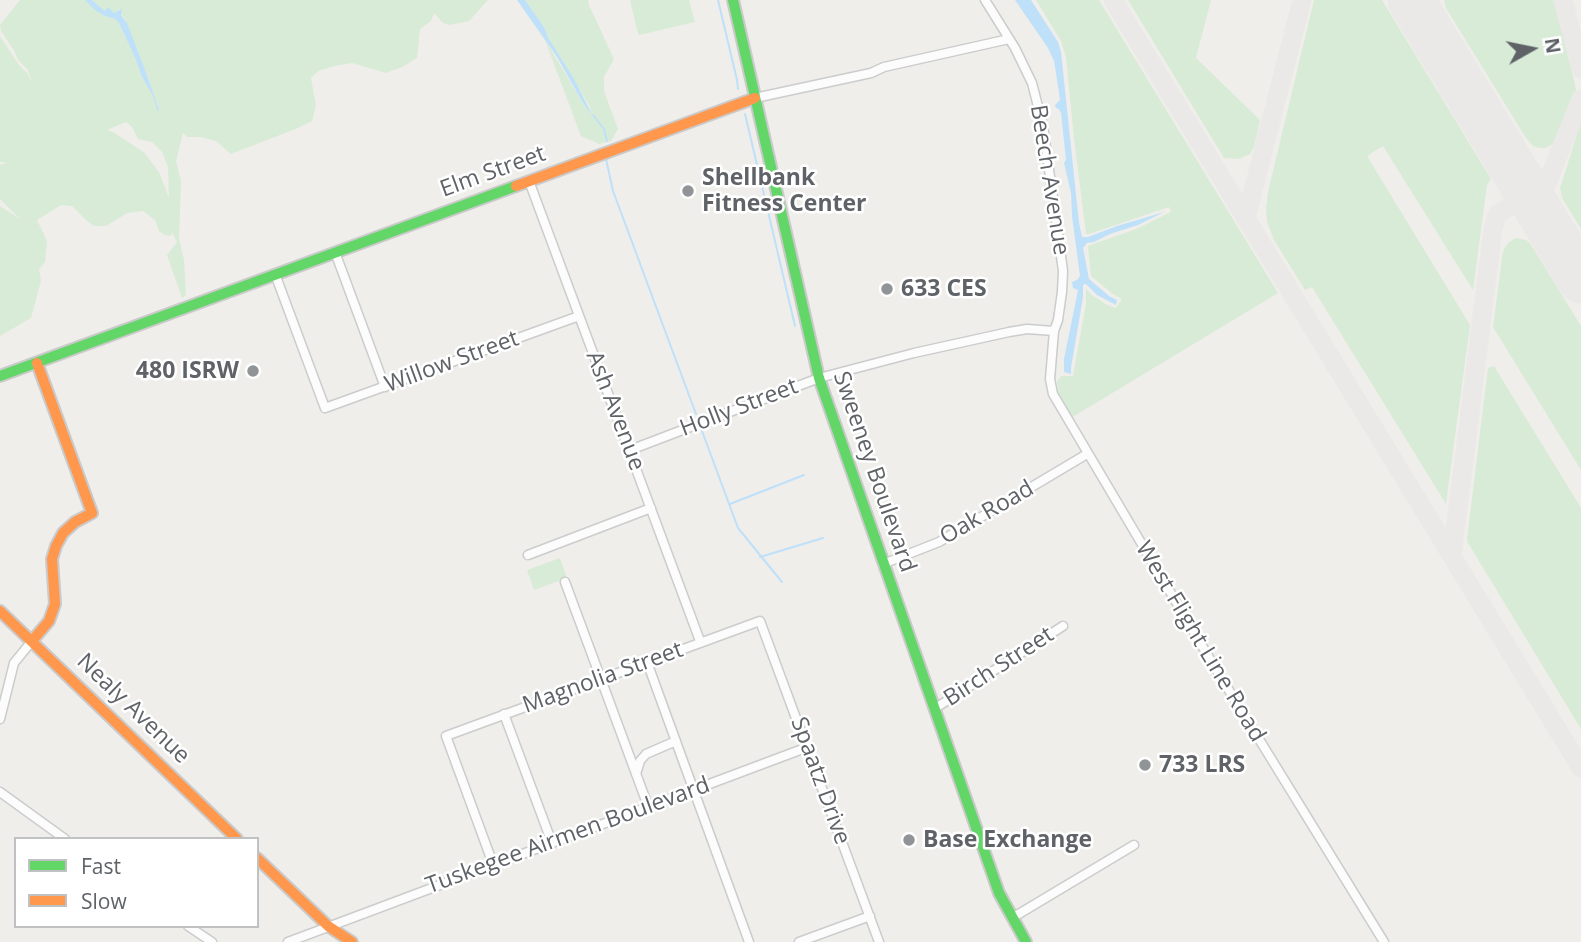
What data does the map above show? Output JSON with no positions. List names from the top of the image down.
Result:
{
  "streets": {
    "main road": ["Elm Street", "Sweeney Boulevard", "Nealy Avenue"],
    "street": [
      "Beech Avenue",
      "Willow Street",
      "Holly Street",
      "Ash Avenue",
      "Oak Road",
      "West Flight Line Road",
      "Birch Street",
      "Magnolia Street",
      "Spaatz Drive",
      "Tuskegee Airmen Boulevard"
    ]
  },
  "crossings": [
    ["Elm Street", "Beech Avenue"],
    ["Elm Street", "Willow Street"],
    ["Elm Street", "Ash Avenue"],
    ["Elm Street", "Sweeney Boulevard"],
    ["Beech Avenue", "Holly Street"],
    ["Beech Avenue", "West Flight Line Road"],
    ["Willow Street", "Ash Avenue"],
    ["Holly Street", "Ash Avenue"],
    ["Holly Street", "Sweeney Boulevard"],
    ["Holly Street", "West Flight Line Road"],
    ["Ash Avenue", "Magnolia Street"],
    ["Sweeney Boulevard", "Oak Road"],
    ["Sweeney Boulevard", "Birch Street"],
    ["Oak Road", "West Flight Line Road"],
    ["Magnolia Street", "Spaatz Drive"],
    ["Magnolia Street", "Tuskegee Airmen Boulevard"],
    ["Spaatz Drive", "Tuskegee Airmen Boulevard"]
  ],
  "places": [
    "Shellbank Fitness Center",
    "633 CES",
    "480 ISRW",
    "733 LRS",
    "Base Exchange"
  ],
  "legend": ["Fast", "Slow"],
  "north": "right"
}
